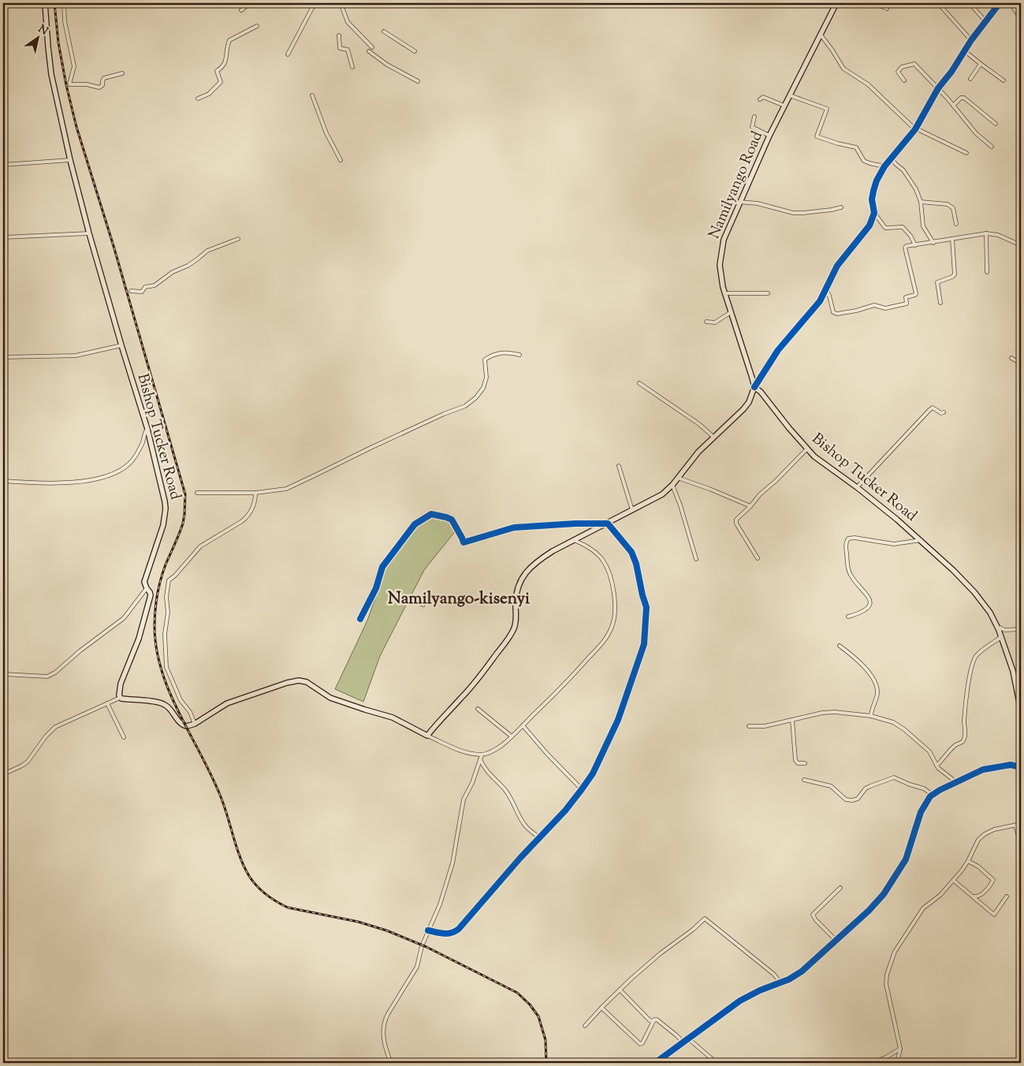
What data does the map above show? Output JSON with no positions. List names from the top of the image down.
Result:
{
  "streets": {
    "main road": ["Namilyango Road", "Bishop Tucker Road"]
  },
  "crossings": [
    ["Namilyango Road", "Bishop Tucker Road"]
  ],
  "districts": ["Namilyango-kisenyi"],
  "north": "top right"
}
